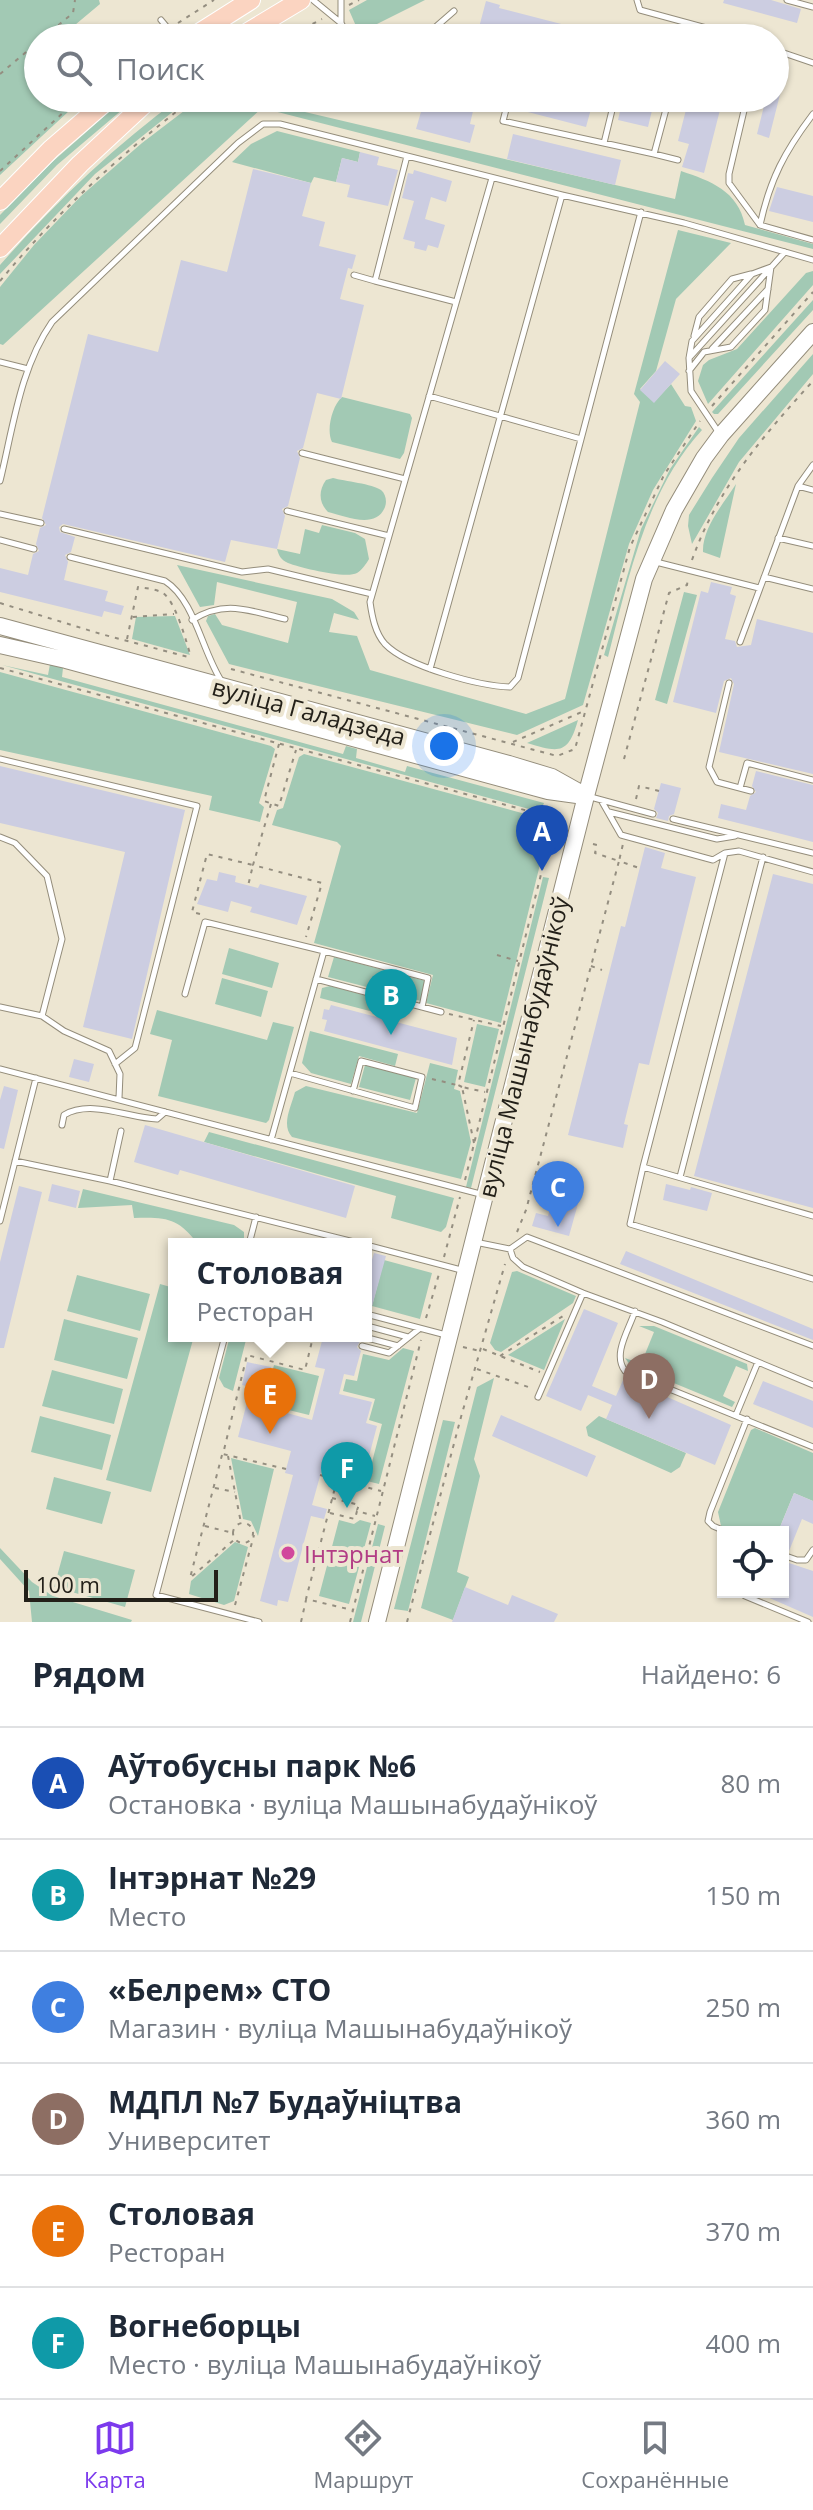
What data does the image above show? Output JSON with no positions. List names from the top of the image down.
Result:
{
  "streets": {
    "main road": ["вуліца Галадзеда", "вуліца Машынабудаўнікоў"]
  },
  "crossings": [
    ["вуліца Галадзеда", "вуліца Машынабудаўнікоў"]
  ],
  "places": ["Інтэрнат"],
  "scale_bar": "100 m",
  "page": {
    "search": "Поиск",
    "pins": [
      "A",
      "B",
      "C",
      "D",
      "E",
      "F"
    ],
    "popup": ["Столовая", "Ресторан"],
    "scale": "100 m",
    "heading": ["Рядом", "Найдено: 6"],
    "list": [
      {
        "mark": "A",
        "name": "Аўтобусны парк №6",
        "note": "Остановка · вуліца Машынабудаўнікоў",
        "value": "80 m"
      },
      {
        "mark": "B",
        "name": "Інтэрнат №29",
        "note": "Место",
        "value": "150 m"
      },
      {
        "mark": "C",
        "name": "«Белрем» СТО",
        "note": "Магазин · вуліца Машынабудаўнікоў",
        "value": "250 m"
      },
      {
        "mark": "D",
        "name": "МДПЛ №7 Будаўніцтва",
        "note": "Университет",
        "value": "360 m"
      },
      {
        "mark": "E",
        "name": "Столовая",
        "note": "Ресторан",
        "value": "370 m"
      },
      {
        "mark": "F",
        "name": "Вогнеборцы",
        "note": "Место · вуліца Машынабудаўнікоў",
        "value": "400 m"
      }
    ],
    "nav": ["Карта", "Маршрут", "Сохранённые"]
  }
}
